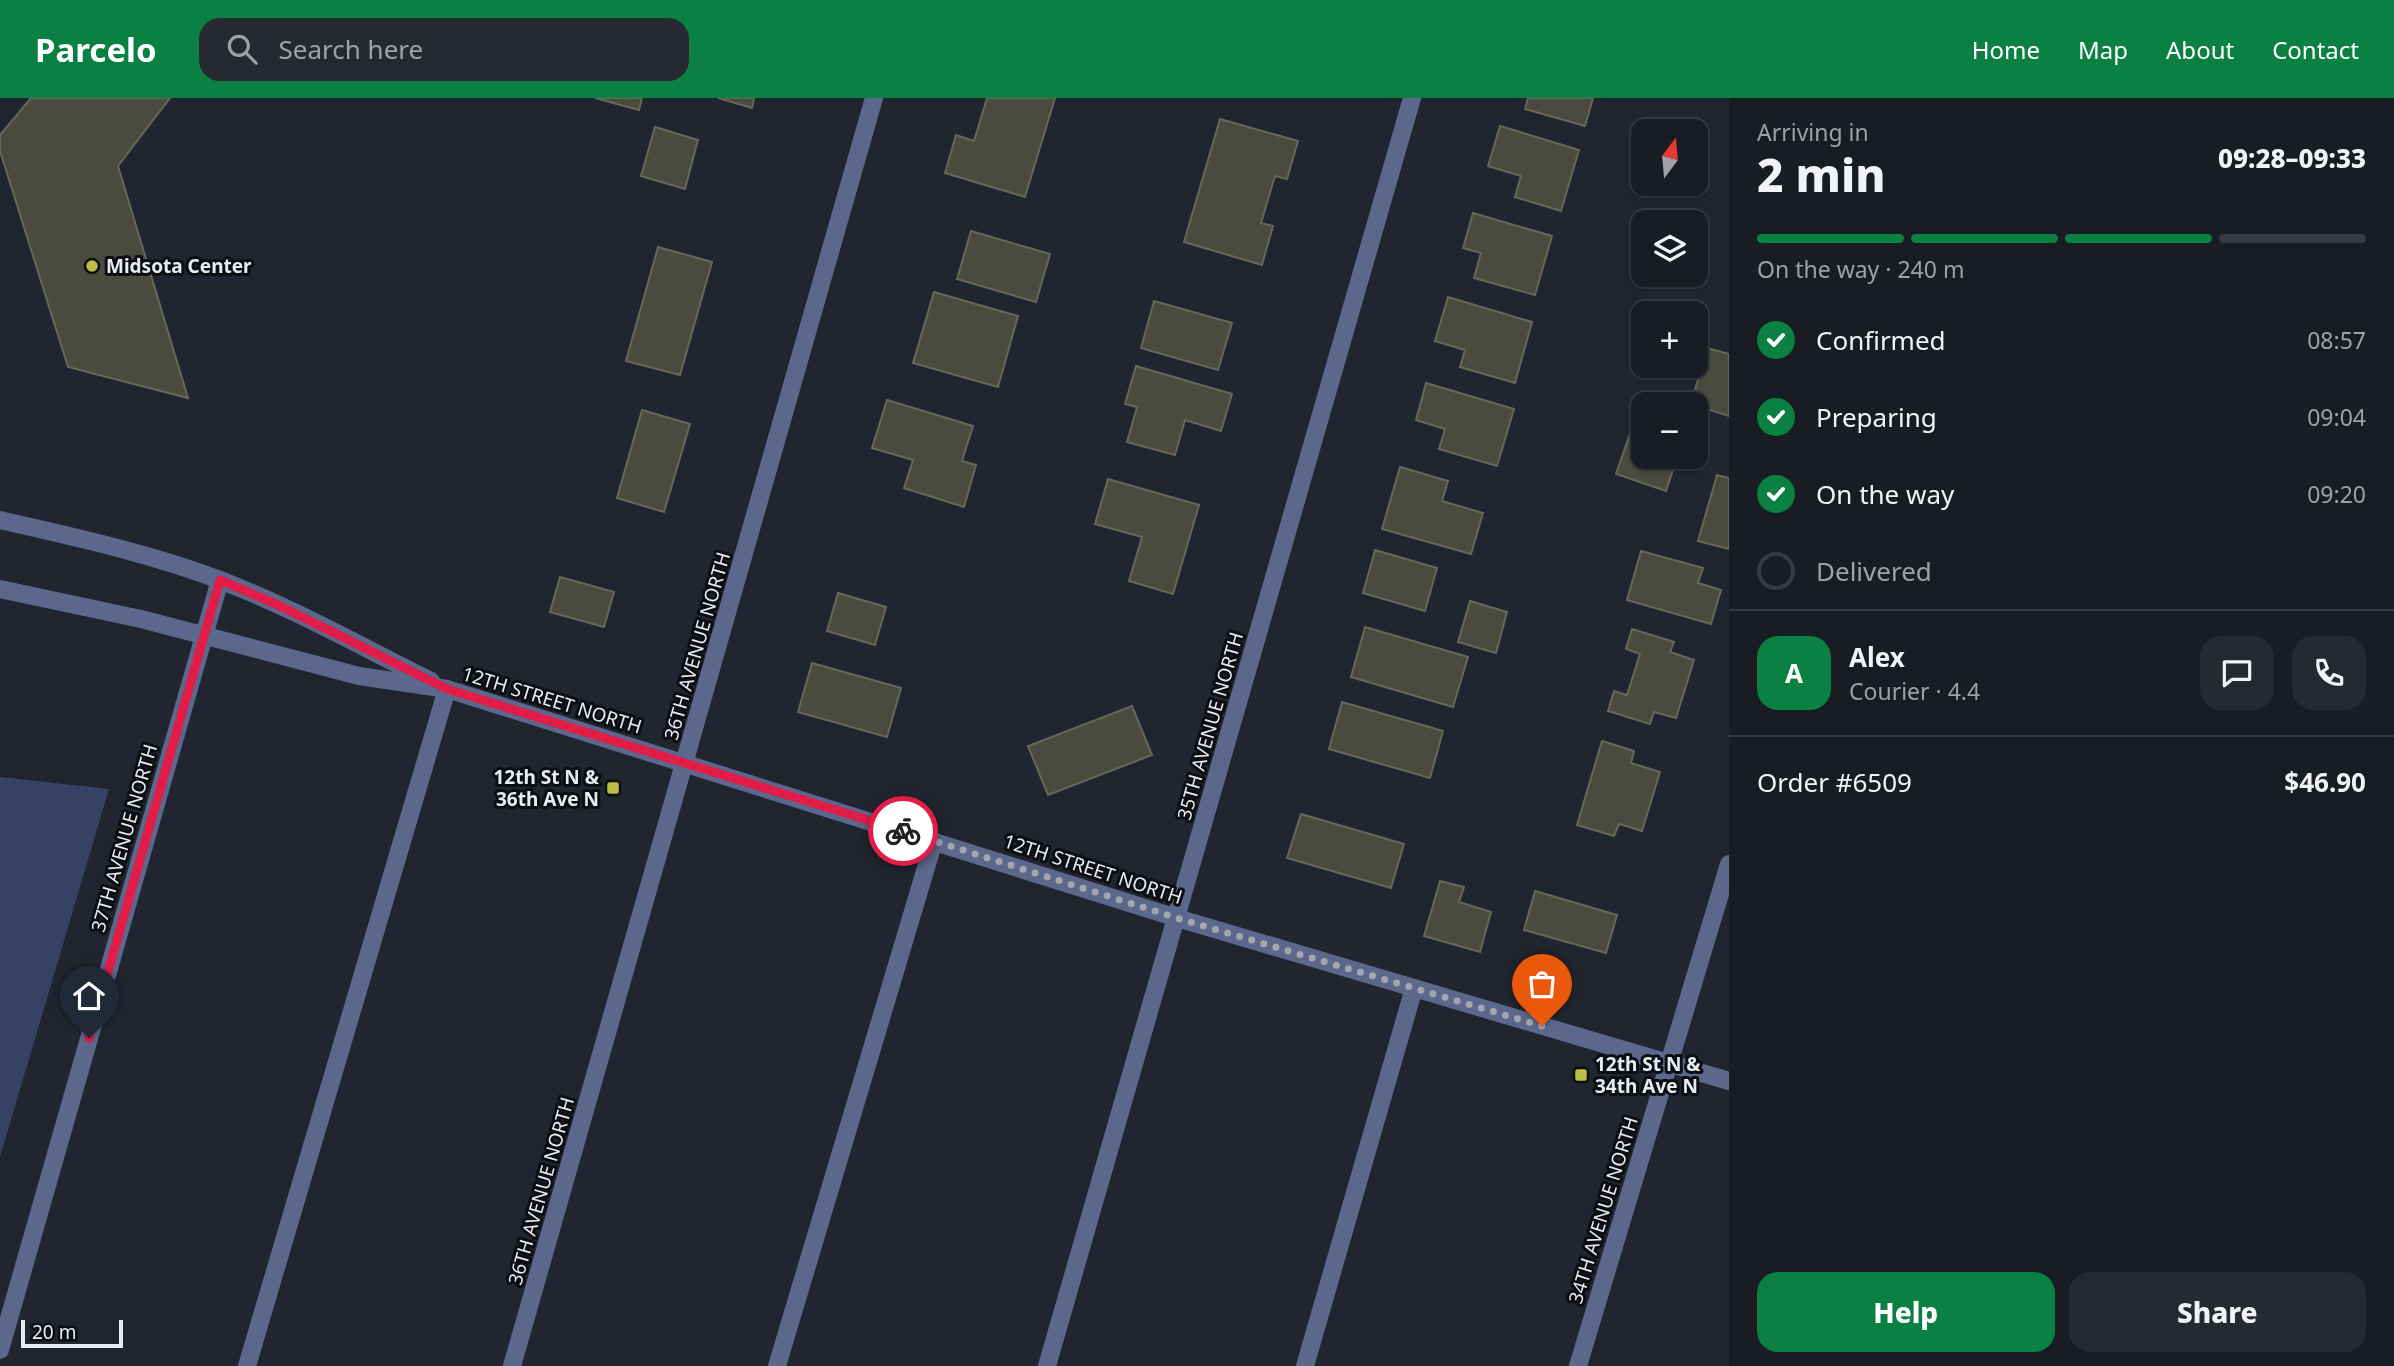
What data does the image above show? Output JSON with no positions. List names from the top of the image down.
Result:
{
  "streets": {
    "street": [
      "36TH AVENUE NORTH",
      "12TH STREET NORTH",
      "35TH AVENUE NORTH",
      "37TH AVENUE NORTH",
      "34TH AVENUE NORTH"
    ]
  },
  "crossings": [
    ["36TH AVENUE NORTH", "12TH STREET NORTH"],
    ["12TH STREET NORTH", "35TH AVENUE NORTH"],
    ["12TH STREET NORTH", "37TH AVENUE NORTH"],
    ["12TH STREET NORTH", "34TH AVENUE NORTH"]
  ],
  "places": {
    "other": ["Midsota Center"],
    "transit": ["12th St N & 36th Ave N", "12th St N & 34th Ave N"]
  },
  "scale_bar": "20 m",
  "north": "top",
  "page": {
    "header": "Parcelo",
    "search": "Search here",
    "nav": [
      "Home",
      "Map",
      "About",
      "Contact"
    ],
    "heading": ["2 min", "Arriving in", "09:28–09:33"],
    "panel": [
      "Alex",
      "Courier · 4.4",
      "Order #6509",
      "$46.90"
    ],
    "map_buttons": ["+", "−"],
    "bar": "On the way · 240 m",
    "list": [
      ["Confirmed", "08:57"],
      ["Preparing", "09:04"],
      ["On the way", "09:20"],
      "Delivered"
    ],
    "round": "A",
    "buttons": ["Help", "Share"],
    "scale": "20 m"
  }
}
